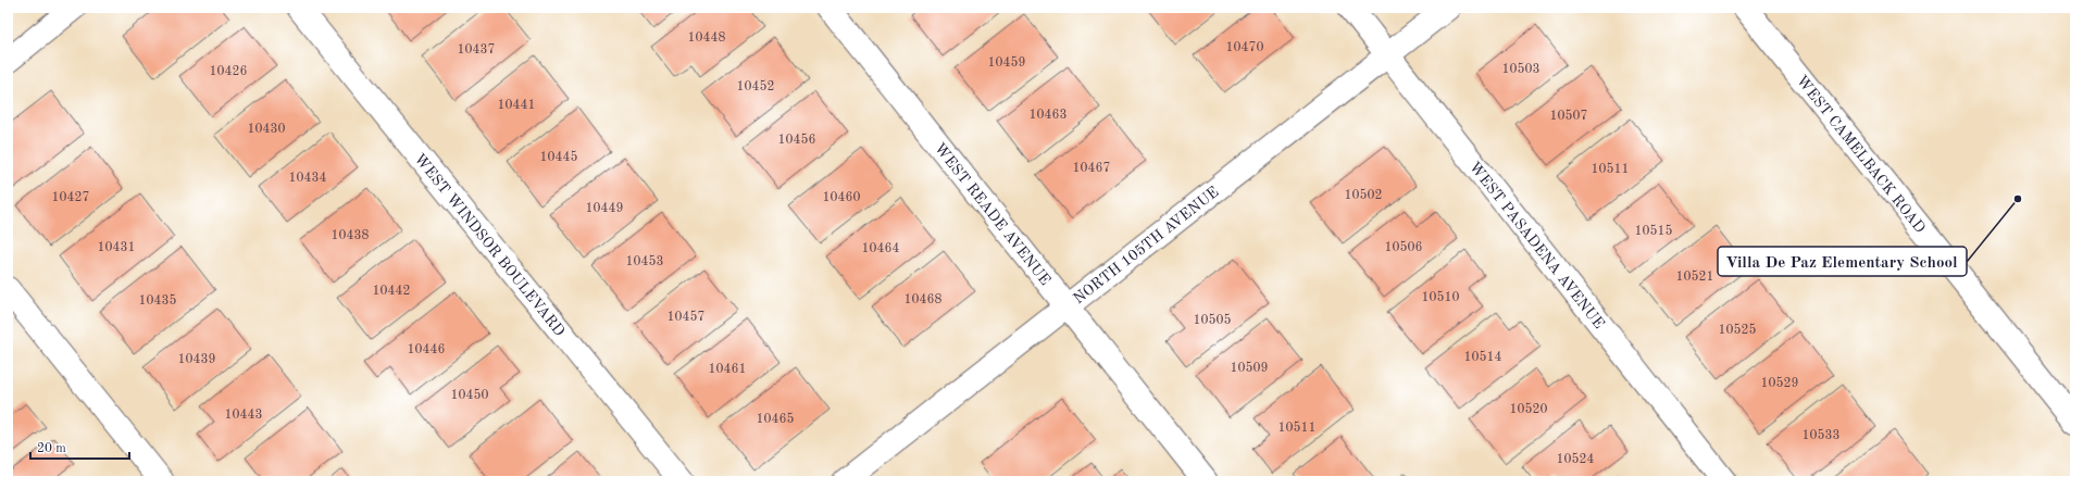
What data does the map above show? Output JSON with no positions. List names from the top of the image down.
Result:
{
  "streets": {
    "street": [
      "WEST CAMELBACK ROAD",
      "WEST READE AVENUE",
      "WEST WINDSOR BOULEVARD",
      "NORTH 105TH AVENUE",
      "WEST PASADENA AVENUE"
    ]
  },
  "crossings": [
    ["WEST READE AVENUE", "NORTH 105TH AVENUE"],
    ["NORTH 105TH AVENUE", "WEST PASADENA AVENUE"]
  ],
  "places": ["Villa De Paz Elementary School"],
  "house_numbers": [
    "10448",
    "10470",
    "10437",
    "10459",
    "10503",
    "10426",
    "10452",
    "10441",
    "10463",
    "10507",
    "10430",
    "10456",
    "10445",
    "10467",
    "10511",
    "10434",
    "10502",
    "10427",
    "10460",
    "10449",
    "10515",
    "10438",
    "10431",
    "10506",
    "10464",
    "10453",
    "10521",
    "10442",
    "10510",
    "10468",
    "10435",
    "10457",
    "10505",
    "10525",
    "10446",
    "10514",
    "10439",
    "10509",
    "10461",
    "10529",
    "10450",
    "10520",
    "10443",
    "10465",
    "10511",
    "10533",
    "10524"
  ],
  "scale_bar": "20 m"
}
